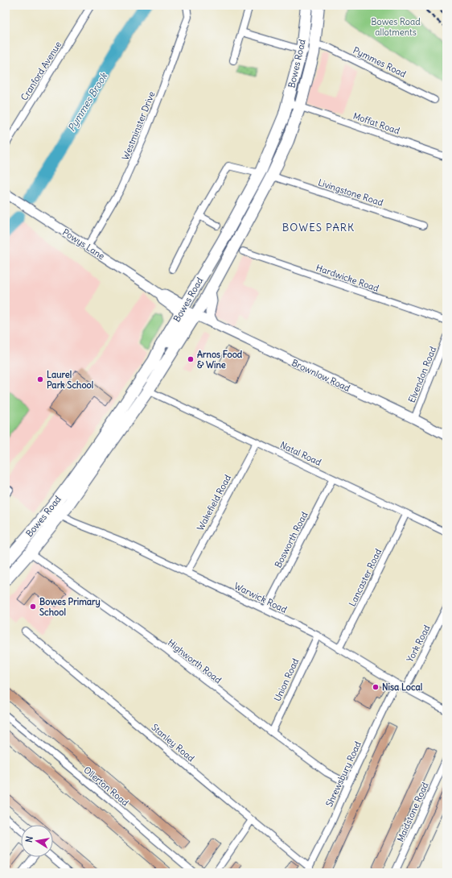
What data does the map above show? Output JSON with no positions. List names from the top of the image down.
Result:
{
  "streets": {
    "highway": ["Bowes Road"],
    "main road": ["Powys Lane", "Brownlow Road"],
    "street": [
      "Pymmes Road",
      "Cranford Avenue",
      "Moffat Road",
      "Westminster Drive",
      "Livingstone Road",
      "Hardwicke Road",
      "Elvendon Road",
      "Natal Road",
      "Wakefield Road",
      "Bosworth Road",
      "Lancaster Road",
      "Warwick Road",
      "York Road",
      "Highworth Road",
      "Union Road",
      "Stanley Road",
      "Shrewsbury Road",
      "Ollerton Road",
      "Maidstone Road"
    ]
  },
  "crossings": [
    ["Pymmes Road", "Bowes Road"],
    ["Bowes Road", "Moffat Road"],
    ["Bowes Road", "Livingstone Road"],
    ["Bowes Road", "Powys Lane"],
    ["Bowes Road", "Hardwicke Road"],
    ["Bowes Road", "Brownlow Road"],
    ["Bowes Road", "Natal Road"],
    ["Bowes Road", "Warwick Road"],
    ["Bowes Road", "Highworth Road"],
    ["Westminster Drive", "Powys Lane"],
    ["Powys Lane", "Brownlow Road"],
    ["Elvendon Road", "Brownlow Road"],
    ["Natal Road", "Wakefield Road"],
    ["Natal Road", "Bosworth Road"],
    ["Natal Road", "Lancaster Road"],
    ["Wakefield Road", "Warwick Road"],
    ["Bosworth Road", "Warwick Road"],
    ["Lancaster Road", "Warwick Road"],
    ["Warwick Road", "York Road"],
    ["Warwick Road", "Union Road"],
    ["Warwick Road", "Shrewsbury Road"],
    ["Highworth Road", "Union Road"],
    ["Highworth Road", "Shrewsbury Road"],
    ["Stanley Road", "Shrewsbury Road"]
  ],
  "districts": ["BOWES PARK"],
  "water": ["Pymmes Brook"],
  "parks": ["Bowes Road allotments"],
  "places": [
    "Arnos Food & Wine",
    "Laurel Park School",
    "Bowes Primary School",
    "Nisa Local"
  ],
  "north": "left"
}
